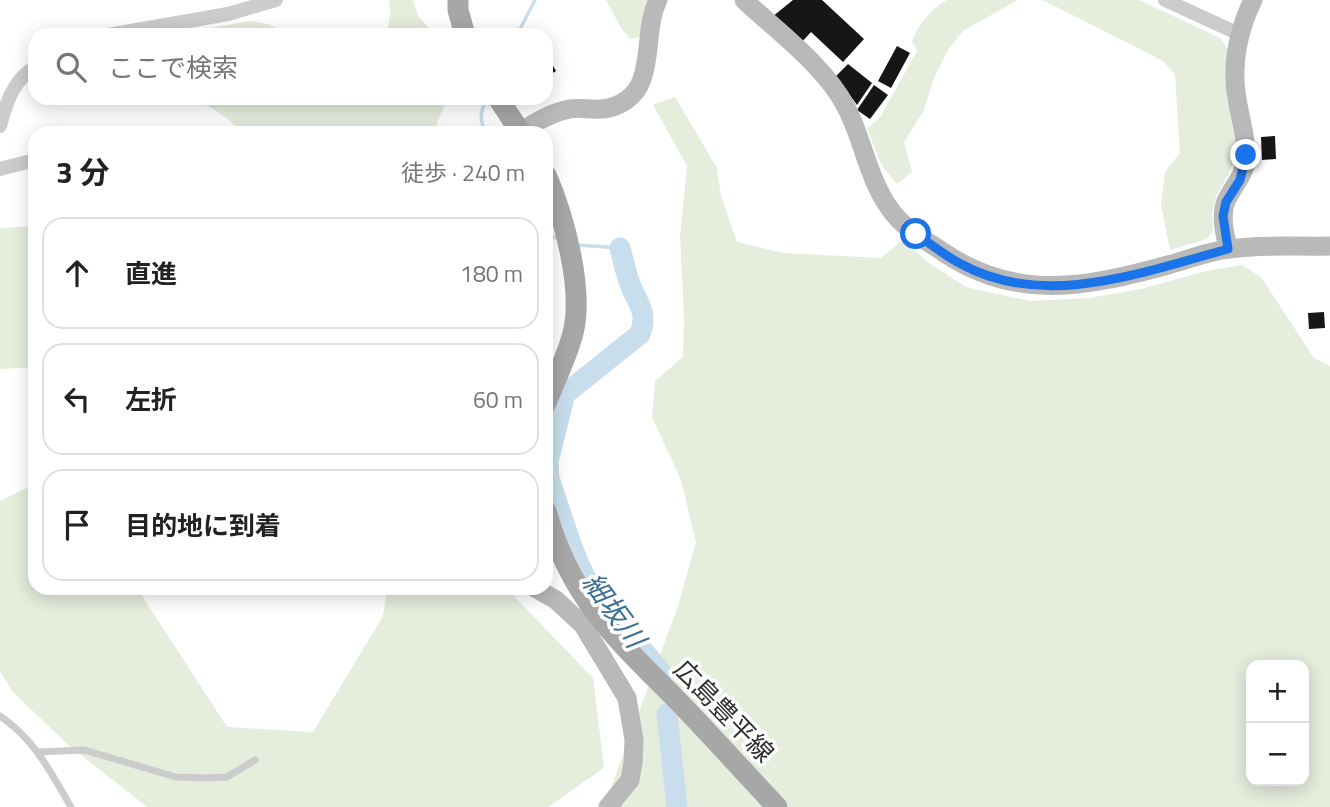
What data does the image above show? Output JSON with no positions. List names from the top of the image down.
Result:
{
  "streets": {
    "main road": ["広島豊平線"]
  },
  "water": ["細坂川"],
  "page": {
    "search": "ここで検索",
    "heading": ["3 分", "徒歩 · 240 m"],
    "list": [
      ["直進", "180 m"],
      ["左折", "60 m"],
      "目的地に到着"
    ],
    "map_buttons": ["+", "−"]
  }
}
